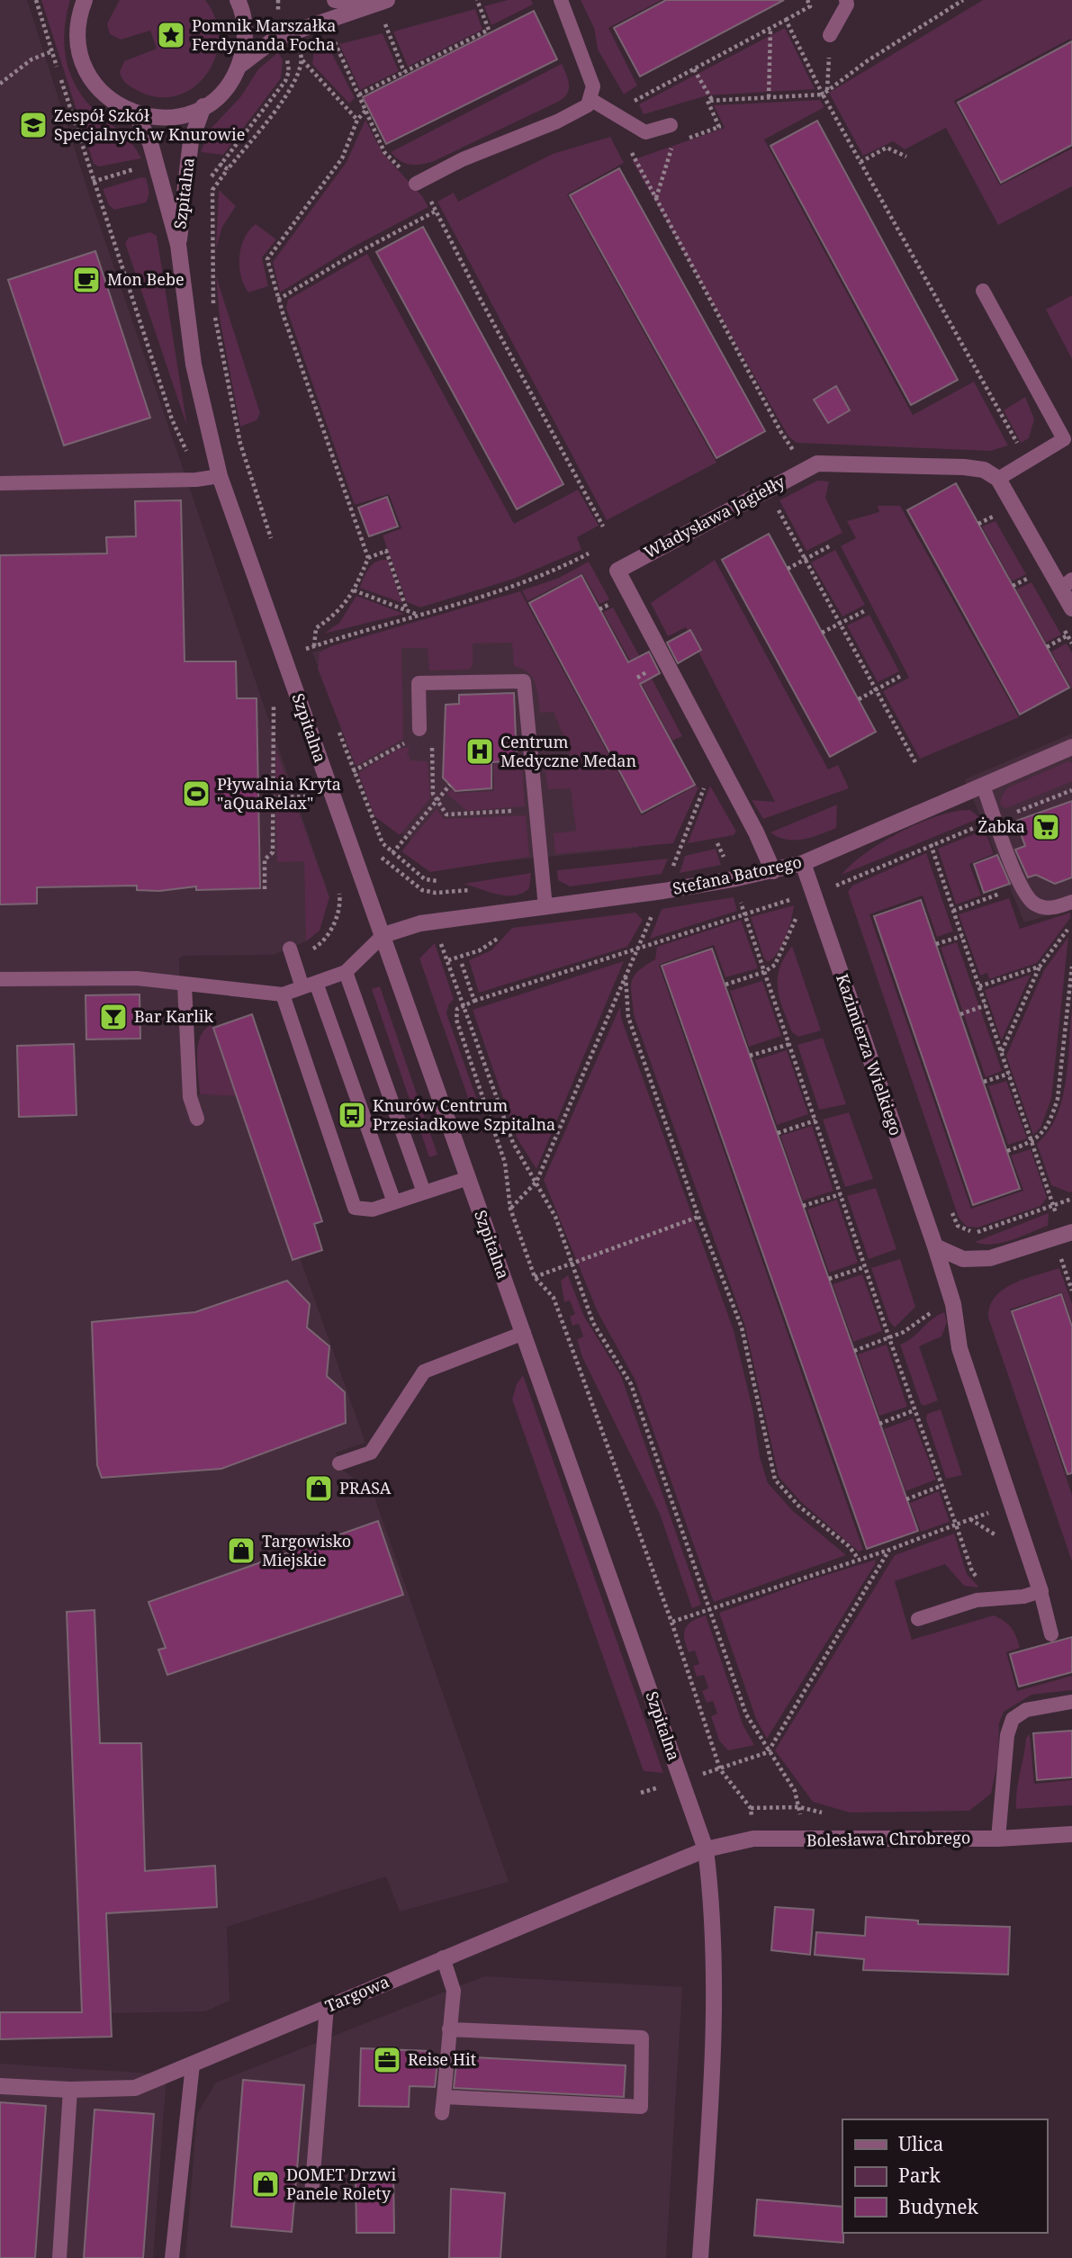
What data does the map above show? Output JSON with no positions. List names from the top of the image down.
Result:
{
  "streets": {
    "street": [
      "Szpitalna",
      "Władysława Jagiełły",
      "Stefana Batorego",
      "Kazimierza Wielkiego",
      "Bolesława Chrobrego",
      "Targowa"
    ]
  },
  "crossings": [
    ["Szpitalna", "Stefana Batorego"],
    ["Szpitalna", "Bolesława Chrobrego"],
    ["Szpitalna", "Targowa"],
    ["Władysława Jagiełły", "Stefana Batorego"],
    ["Stefana Batorego", "Kazimierza Wielkiego"],
    ["Bolesława Chrobrego", "Targowa"]
  ],
  "places": {
    "place": ["Pomnik Marszałka Ferdynanda Focha"],
    "school or university": ["Zespół Szkół Specjalnych w Knurowie"],
    "cafe": ["Mon Bebe"],
    "hospital": ["Centrum Medyczne Medan"],
    "sports": ["Pływalnia Kryta \"aQuaRelax\""],
    "supermarket": ["Żabka"],
    "bar": ["Bar Karlik"],
    "bus stop": ["Knurów Centrum Przesiadkowe Szpitalna"],
    "shop": ["PRASA", "Targowisko Miejskie", "DOMET Drzwi Panele Rolety"],
    "office": ["Reise Hit"]
  },
  "legend": ["Ulica", "Park", "Budynek"]
}
